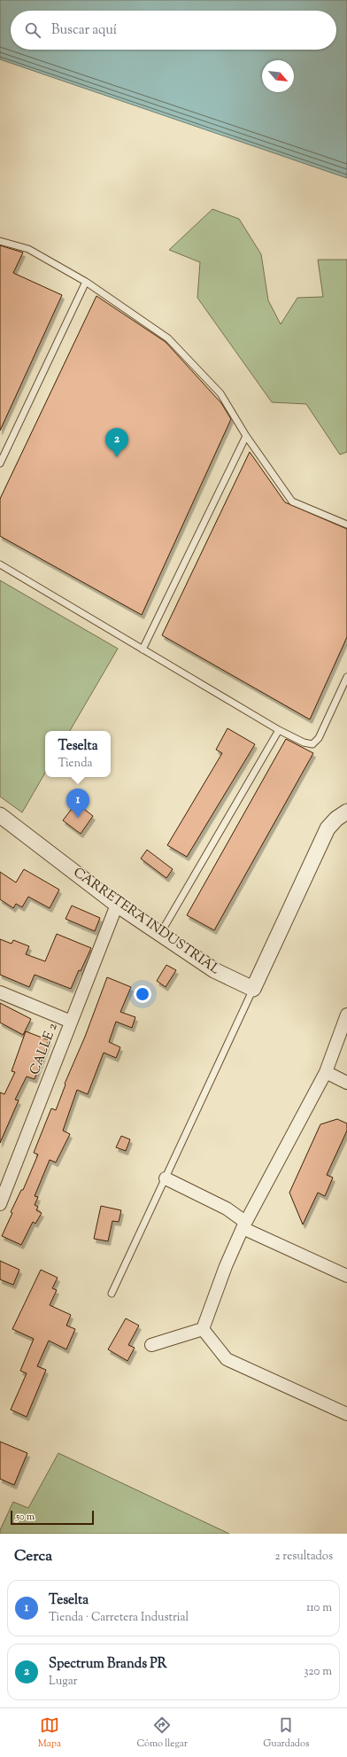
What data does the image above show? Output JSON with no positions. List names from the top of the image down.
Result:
{
  "streets": {
    "street": ["CARRETERA INDUSTRIAL", "CALLE 2"]
  },
  "crossings": [
    ["CARRETERA INDUSTRIAL", "CALLE 2"]
  ],
  "scale_bar": "50 m",
  "north": "bottom right",
  "page": {
    "search": "Buscar aquí",
    "pins": ["2", "1"],
    "popup": ["Teselta", "Tienda"],
    "scale": "50 m",
    "heading": ["Cerca", "2 resultados"],
    "list": [
      {
        "mark": "1",
        "name": "Teselta",
        "note": "Tienda · Carretera Industrial",
        "value": "110 m"
      },
      {
        "mark": "2",
        "name": "Spectrum Brands PR",
        "note": "Lugar",
        "value": "320 m"
      }
    ],
    "nav": ["Mapa", "Cómo llegar", "Guardados"]
  }
}
